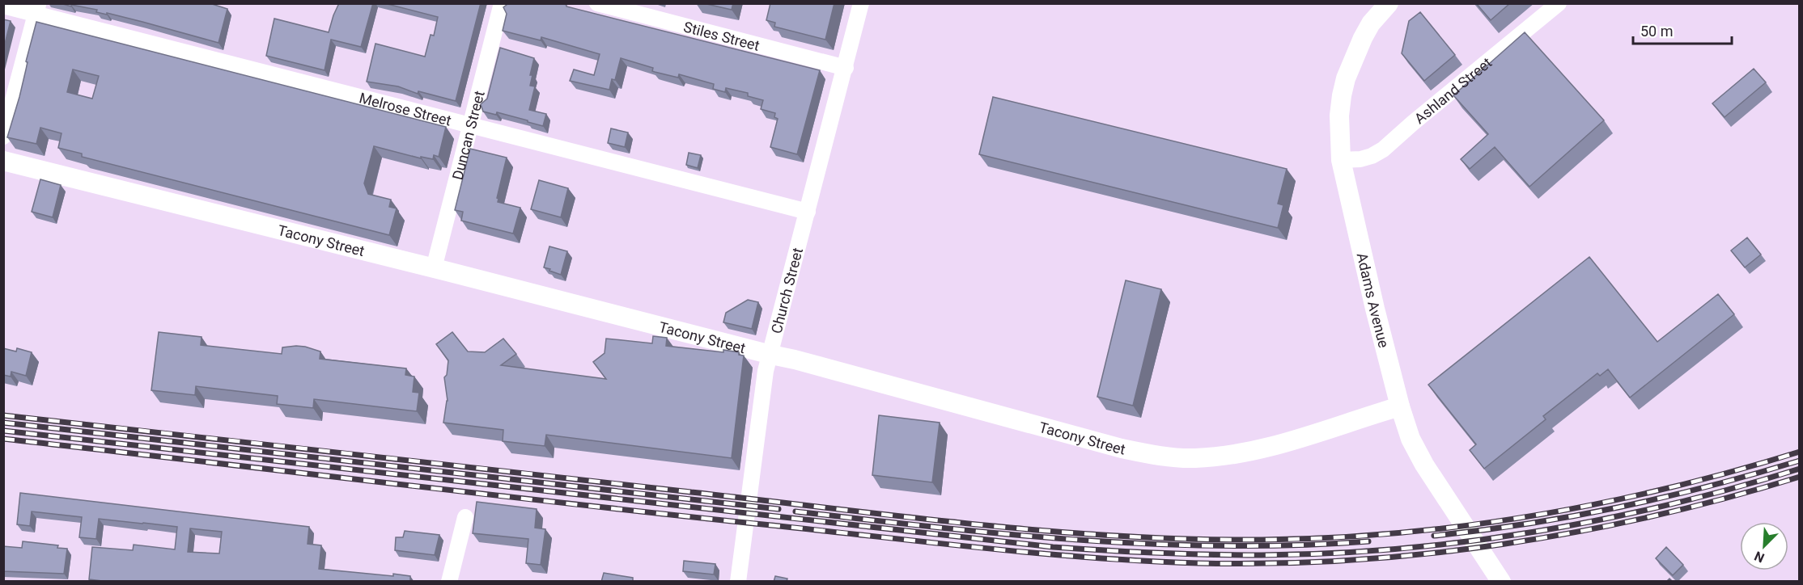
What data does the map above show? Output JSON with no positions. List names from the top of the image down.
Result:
{
  "streets": {
    "main road": ["Tacony Street", "Adams Avenue"],
    "street": [
      "Stiles Street",
      "Ashland Street",
      "Melrose Street",
      "Duncan Street",
      "Church Street"
    ]
  },
  "crossings": [
    ["Stiles Street", "Church Street"],
    ["Ashland Street", "Adams Avenue"],
    ["Melrose Street", "Duncan Street"],
    ["Melrose Street", "Church Street"],
    ["Duncan Street", "Tacony Street"],
    ["Tacony Street", "Church Street"],
    ["Tacony Street", "Adams Avenue"]
  ],
  "scale_bar": "50 m",
  "north": "bottom left"
}
